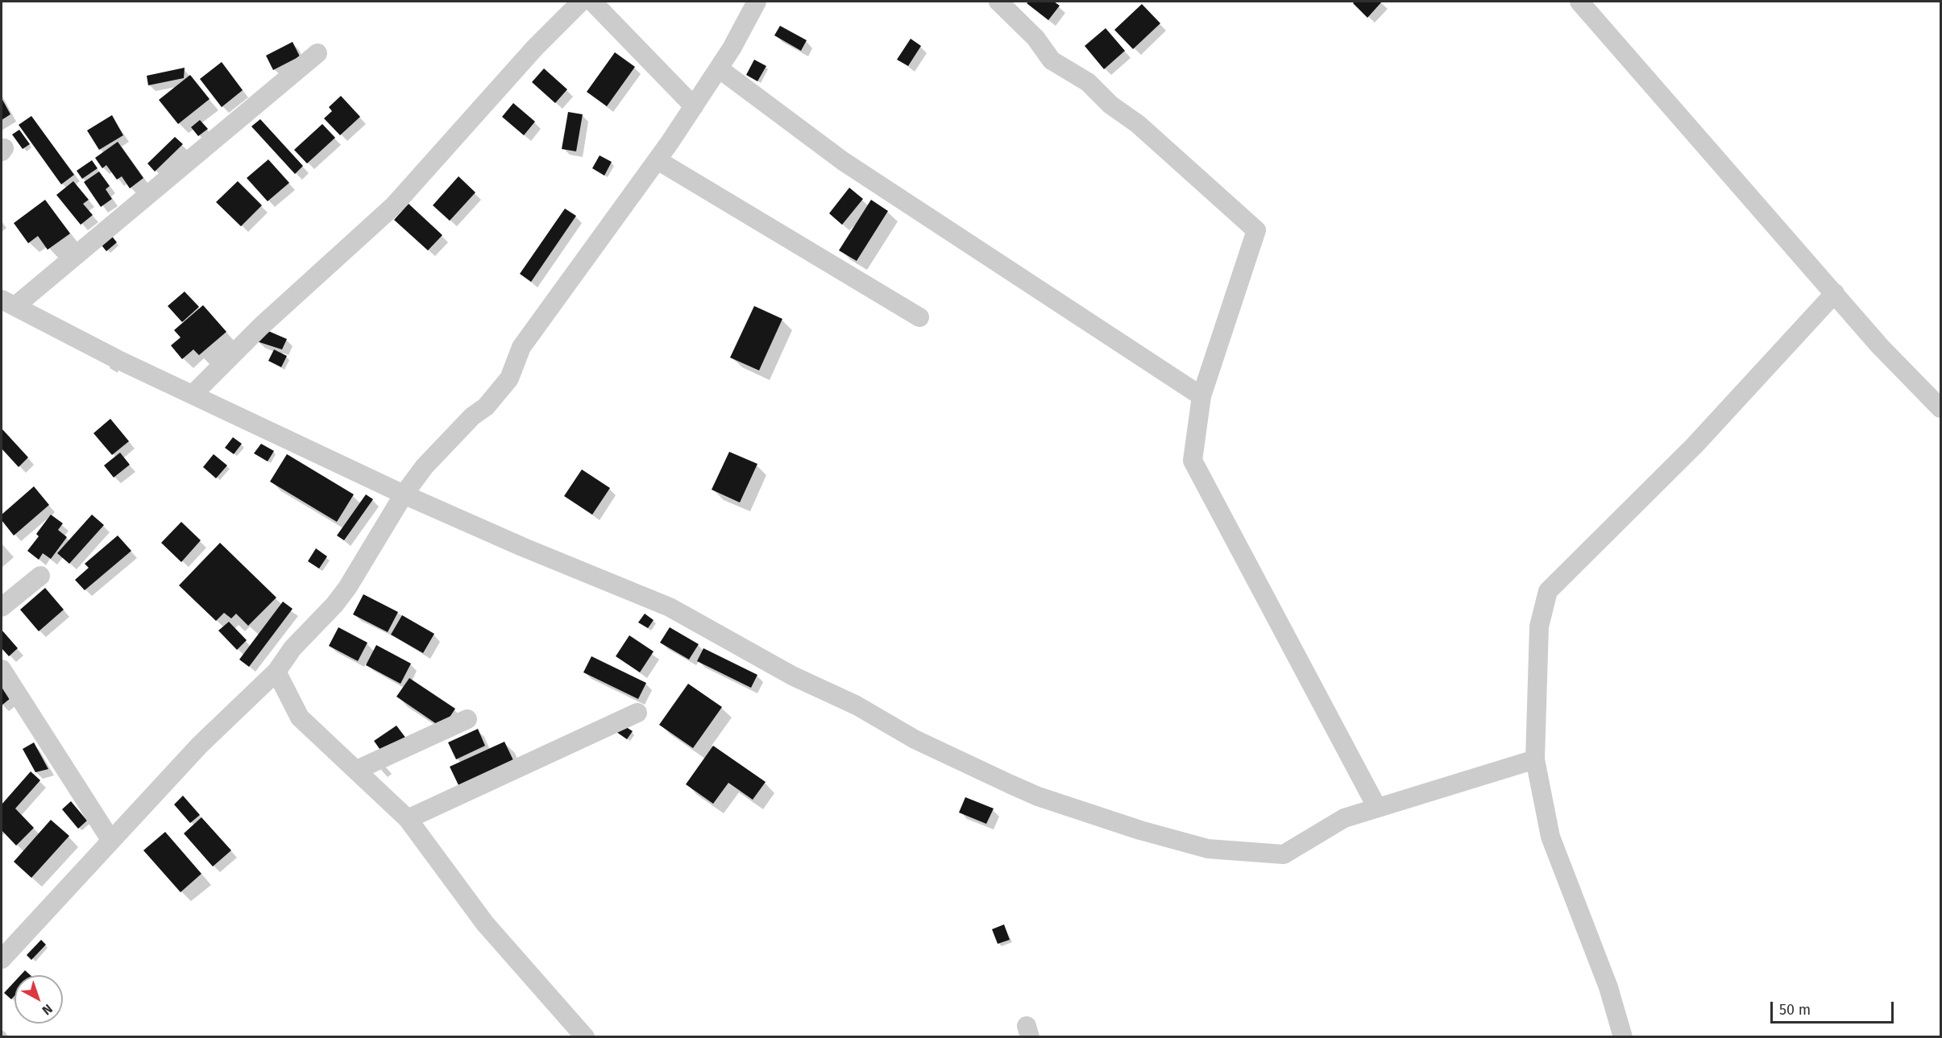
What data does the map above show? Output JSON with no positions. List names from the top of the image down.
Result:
{
  "scale_bar": "50 m",
  "north": "bottom right"
}
